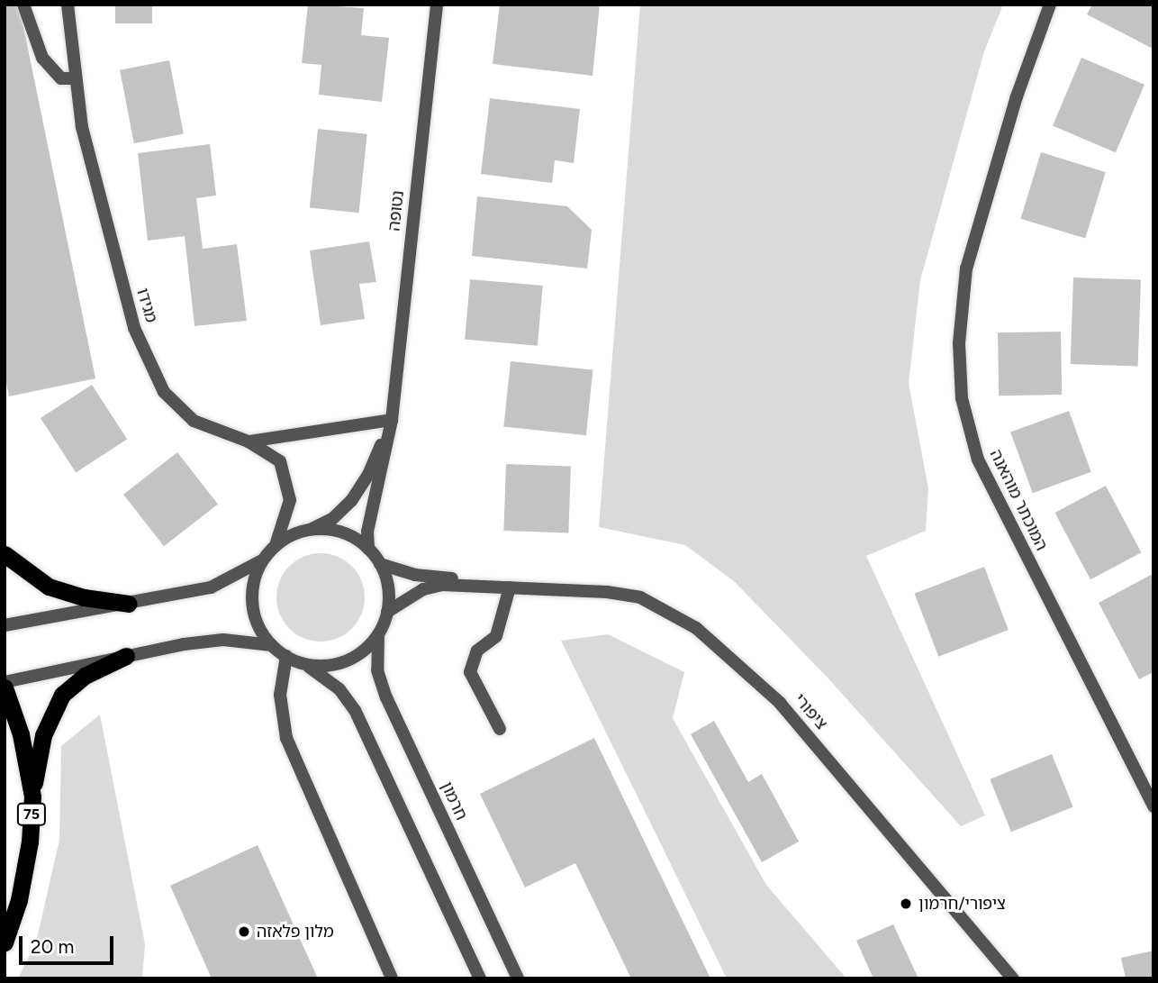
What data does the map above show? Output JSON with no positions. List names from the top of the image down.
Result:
{
  "streets": {
    "highway": ["75"],
    "street": [
      "נטופה",
      "מגידו",
      "המוכתר מוהאנה",
      "ציפורי",
      "חרמון"
    ]
  },
  "crossings": [
    ["נטופה", "מגידו"],
    ["נטופה", "ציפורי"],
    ["נטופה", "חרמון"],
    ["מגידו", "ציפורי"],
    ["מגידו", "חרמון"],
    ["ציפורי", "חרמון"]
  ],
  "places": ["ציפורי/חרמון", "מלון פלאזה"],
  "scale_bar": "20 m"
}
